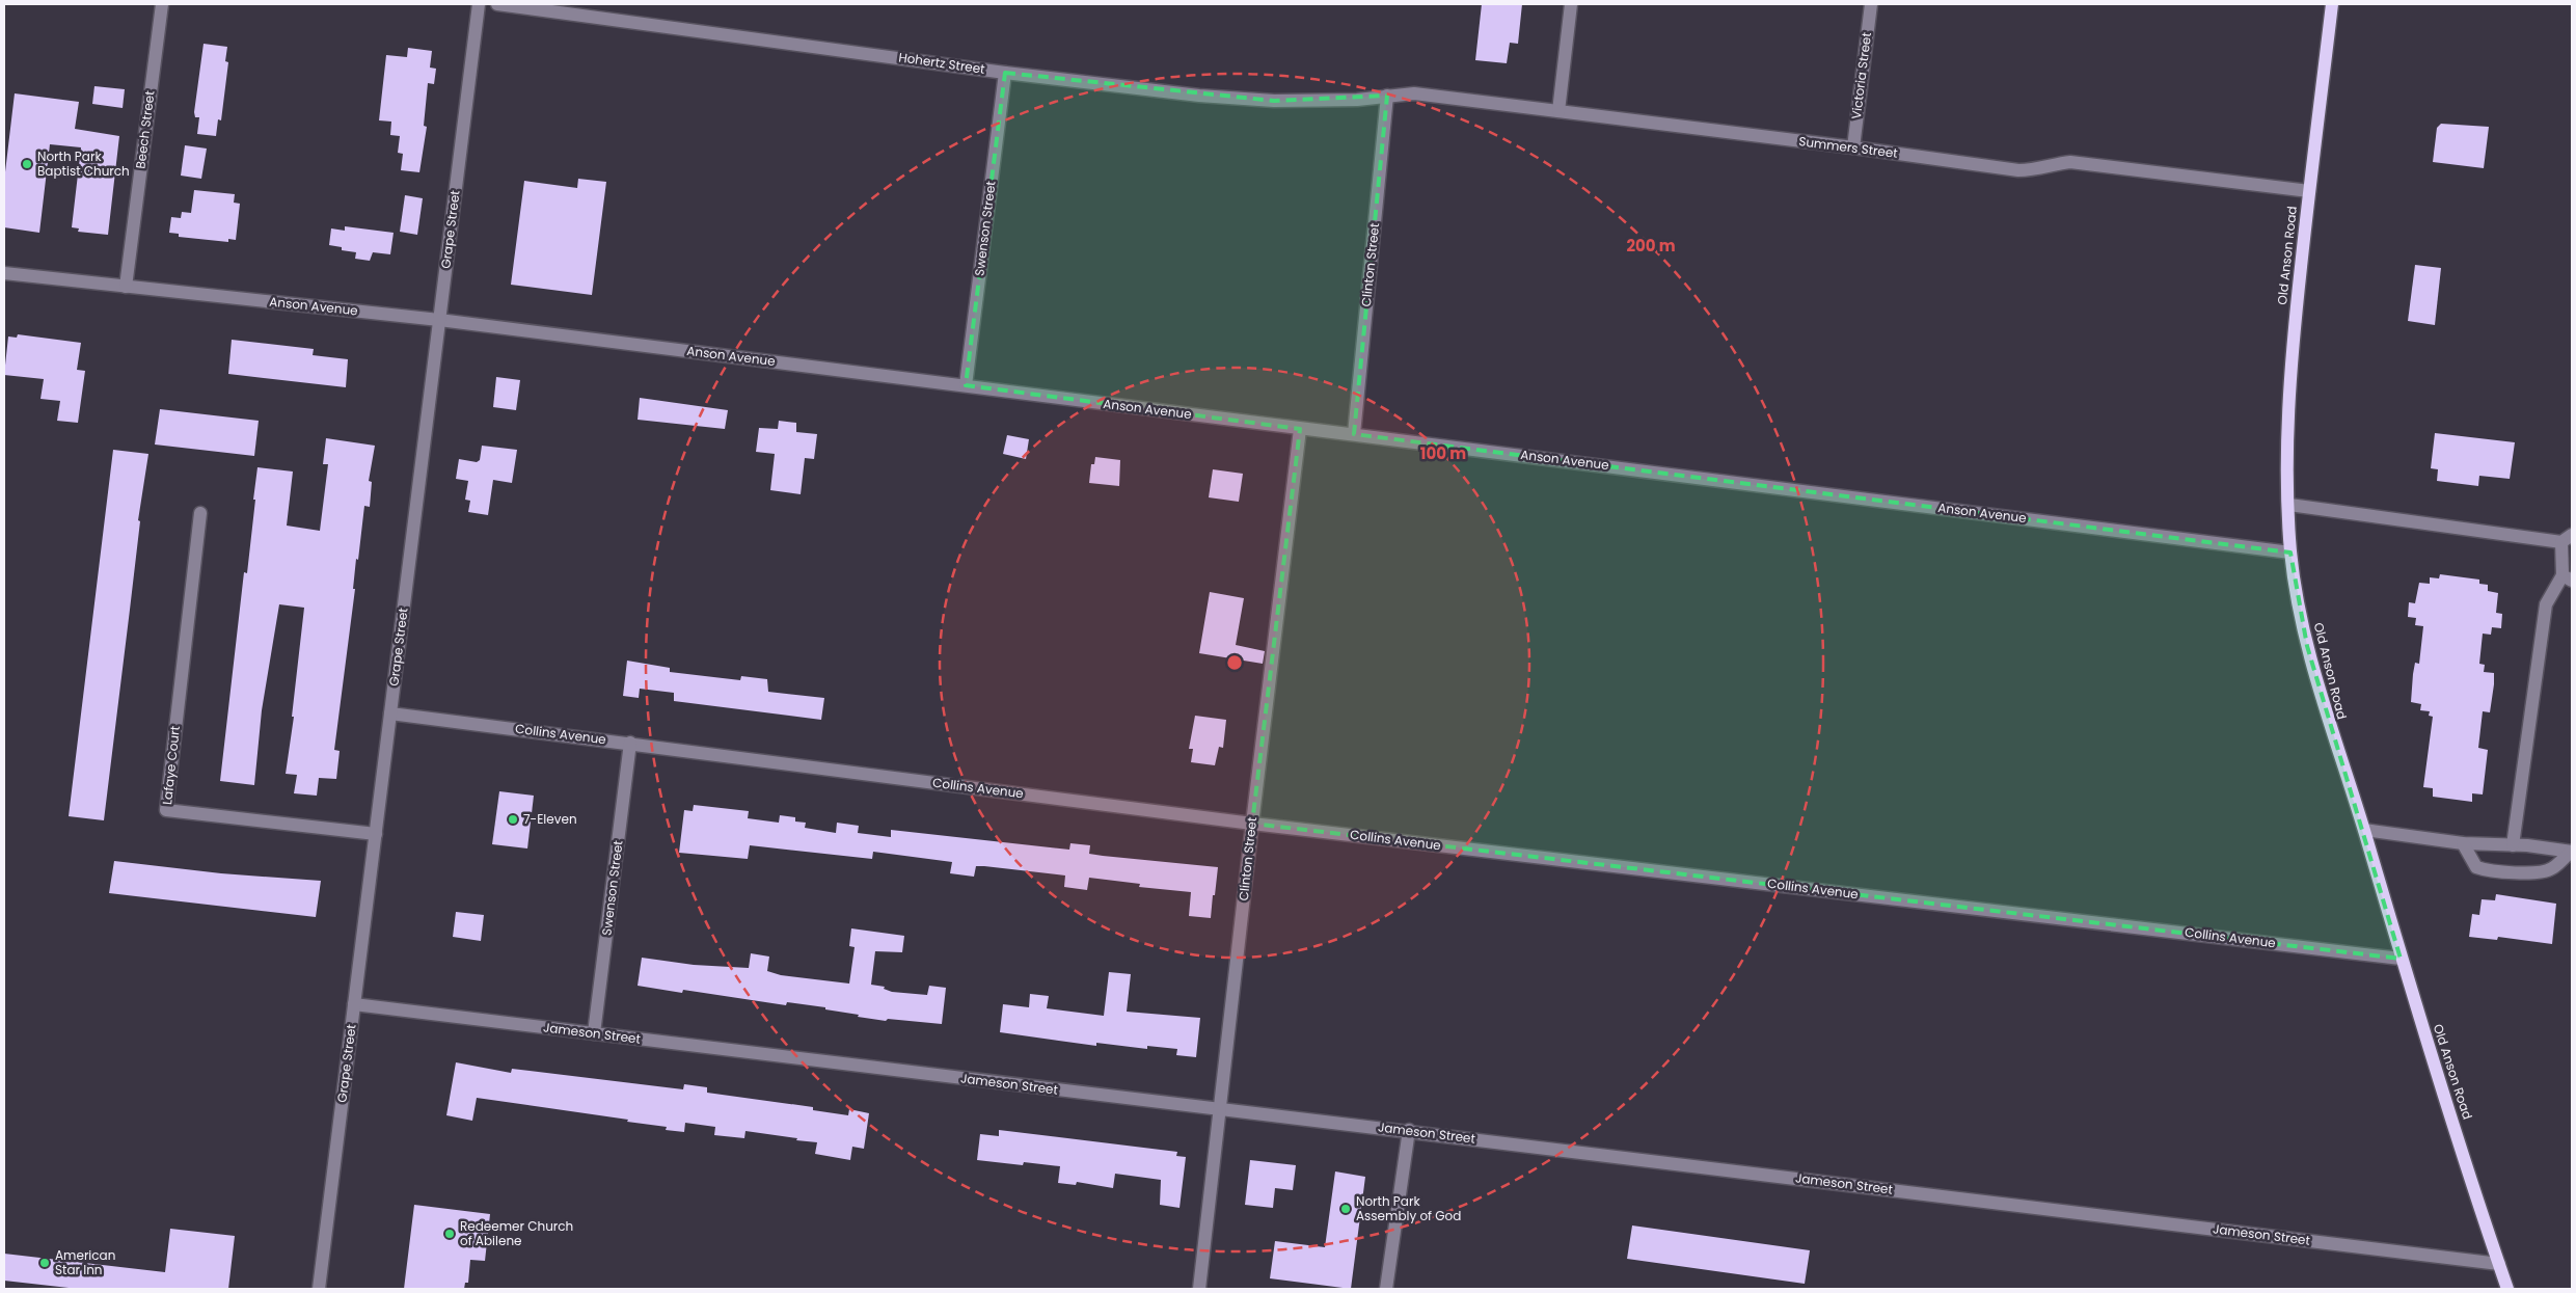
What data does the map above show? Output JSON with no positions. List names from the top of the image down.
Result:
{
  "streets": {
    "main road": ["Old Anson Road"],
    "street": [
      "Hohertz Street",
      "Victoria Street",
      "Beech Street",
      "Summers Street",
      "Swenson Street",
      "Grape Street",
      "Clinton Street",
      "Anson Avenue",
      "Collins Avenue",
      "Lafaye Court",
      "Jameson Street"
    ]
  },
  "crossings": [
    ["Hohertz Street", "Summers Street"],
    ["Hohertz Street", "Swenson Street"],
    ["Hohertz Street", "Clinton Street"],
    ["Victoria Street", "Summers Street"],
    ["Beech Street", "Anson Avenue"],
    ["Summers Street", "Old Anson Road"],
    ["Summers Street", "Clinton Street"],
    ["Swenson Street", "Anson Avenue"],
    ["Swenson Street", "Collins Avenue"],
    ["Swenson Street", "Jameson Street"],
    ["Grape Street", "Anson Avenue"],
    ["Grape Street", "Collins Avenue"],
    ["Grape Street", "Lafaye Court"],
    ["Grape Street", "Jameson Street"],
    ["Old Anson Road", "Anson Avenue"],
    ["Old Anson Road", "Collins Avenue"],
    ["Old Anson Road", "Jameson Street"],
    ["Clinton Street", "Anson Avenue"],
    ["Clinton Street", "Collins Avenue"],
    ["Clinton Street", "Jameson Street"]
  ],
  "places": [
    "North Park Baptist Church",
    "7-Eleven",
    "North Park Assembly of God",
    "Redeemer Church of Abilene",
    "American Star Inn"
  ],
  "rings": ["200 m", "100 m"]
}
